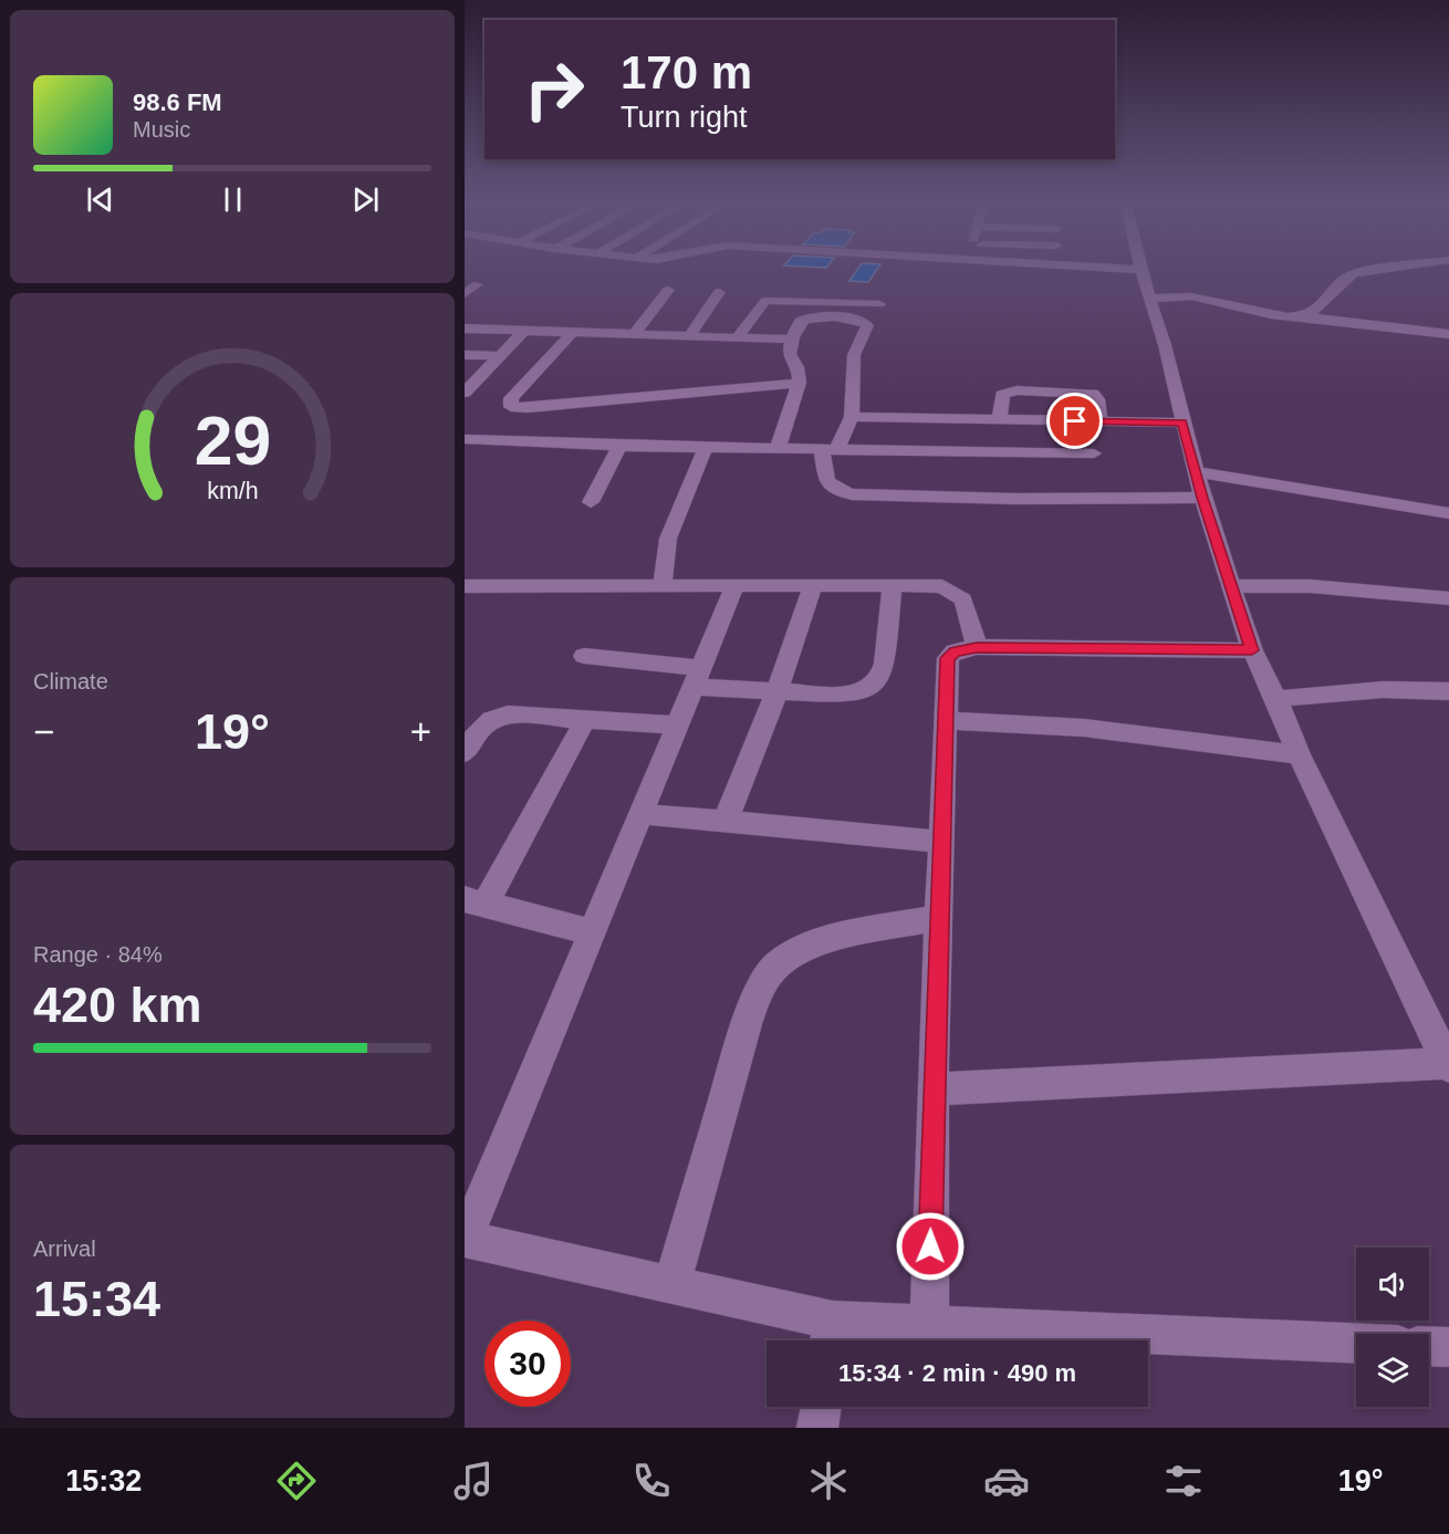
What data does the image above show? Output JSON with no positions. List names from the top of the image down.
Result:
{
  "page": {
    "turn": ["170 m", "Turn right"],
    "song": ["98.6 FM", "Music"],
    "tile": [
      "Climate",
      ["Range · 84%", "420 km"],
      ["Arrival", "15:34"]
    ],
    "heat": ["−", "19°", "+"],
    "limit": "30",
    "trip": "15:34 · 2 min · 490 m",
    "tabs": ["15:32", "19°"],
    "gauge": ["29", "km/h"]
  }
}
